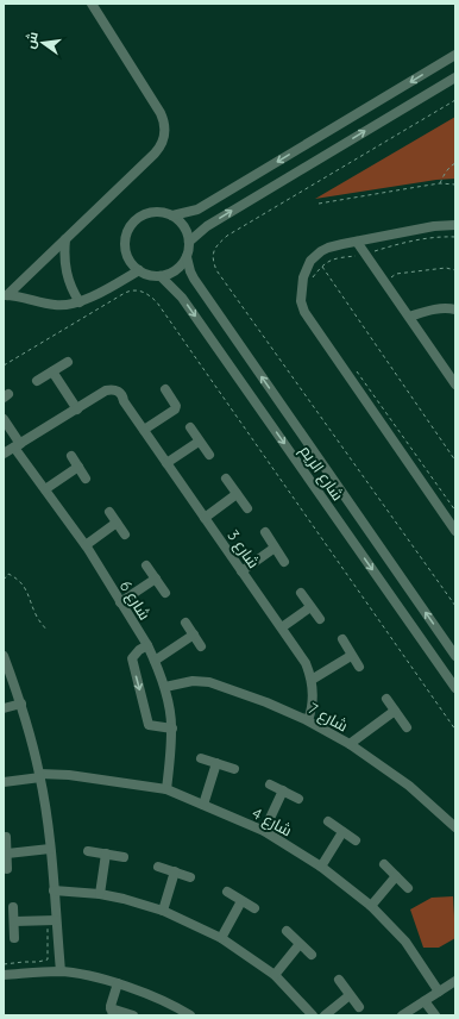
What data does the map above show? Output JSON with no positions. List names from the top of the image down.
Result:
{
  "streets": {
    "street": [
      "شارع الريم",
      "شارع 3",
      "شارع 6",
      "شارع 7",
      "شارع 4"
    ]
  },
  "crossings": [
    ["شارع 3", "شارع 7"],
    ["شارع 6", "شارع 7"],
    ["شارع 6", "شارع 4"]
  ],
  "north": "left"
}
